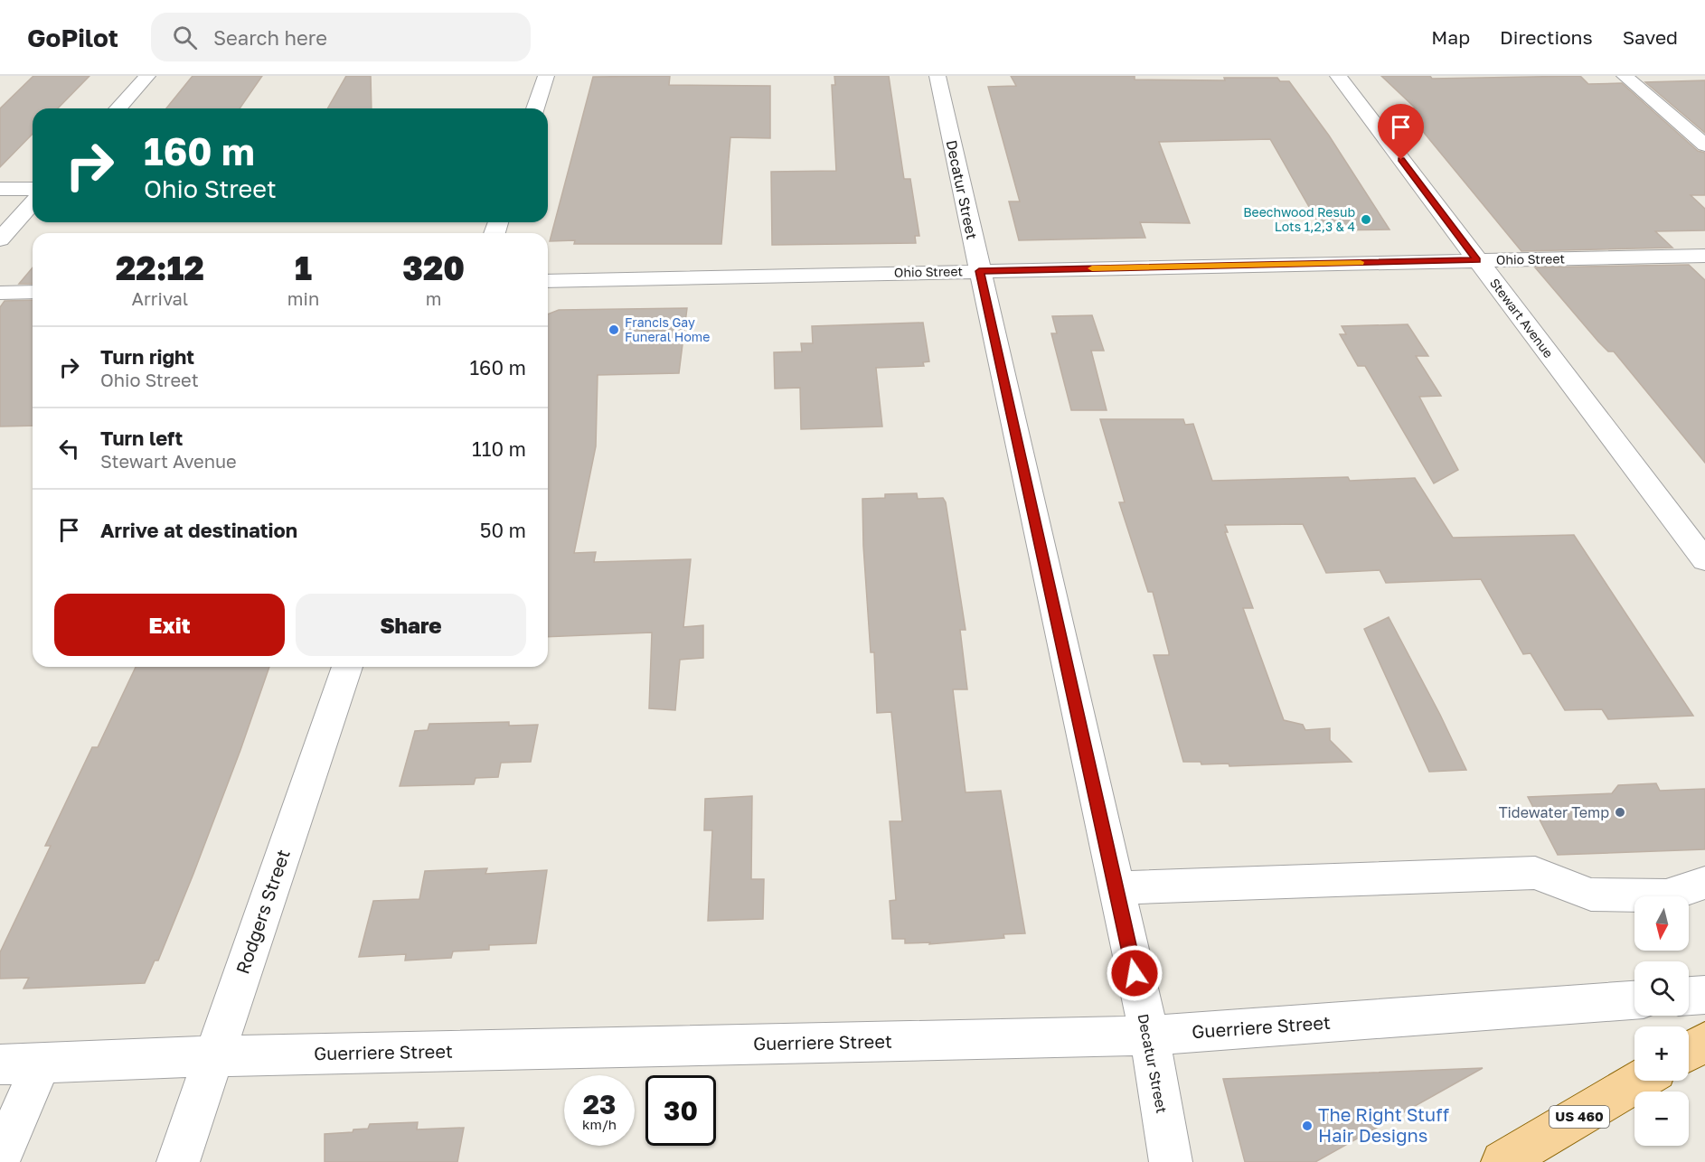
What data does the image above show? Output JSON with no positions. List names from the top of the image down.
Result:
{
  "streets": {
    "main road": ["US 460"],
    "street": [
      "Decatur Street",
      "Ohio Street",
      "Stewart Avenue",
      "Rodgers Street",
      "Guerriere Street"
    ]
  },
  "crossings": [
    ["Decatur Street", "Ohio Street"],
    ["Decatur Street", "Guerriere Street"],
    ["Ohio Street", "Stewart Avenue"],
    ["Rodgers Street", "Guerriere Street"]
  ],
  "places": [
    "Beechwood Resub Lots 1,2,3 & 4",
    "Francis Gay Funeral Home",
    "Tidewater Temp",
    "The Right Stuff Hair Designs"
  ],
  "north": "bottom",
  "page": {
    "header": "GoPilot",
    "search": "Search here",
    "nav": ["Map", "Directions", "Saved"],
    "turn": ["160 m", "Ohio Street"],
    "eta": [
      "22:12",
      "Arrival",
      "1",
      "min",
      "320",
      "m"
    ],
    "list": [
      {
        "name": "Turn right",
        "note": "Ohio Street",
        "value": "160 m"
      },
      {
        "name": "Turn left",
        "note": "Stewart Avenue",
        "value": "110 m"
      },
      {
        "name": "Arrive at destination",
        "value": "50 m"
      }
    ],
    "buttons": ["Exit", "Share"],
    "map_buttons": ["+", "−"],
    "speed": "23 km/h",
    "limit": "30"
  }
}
